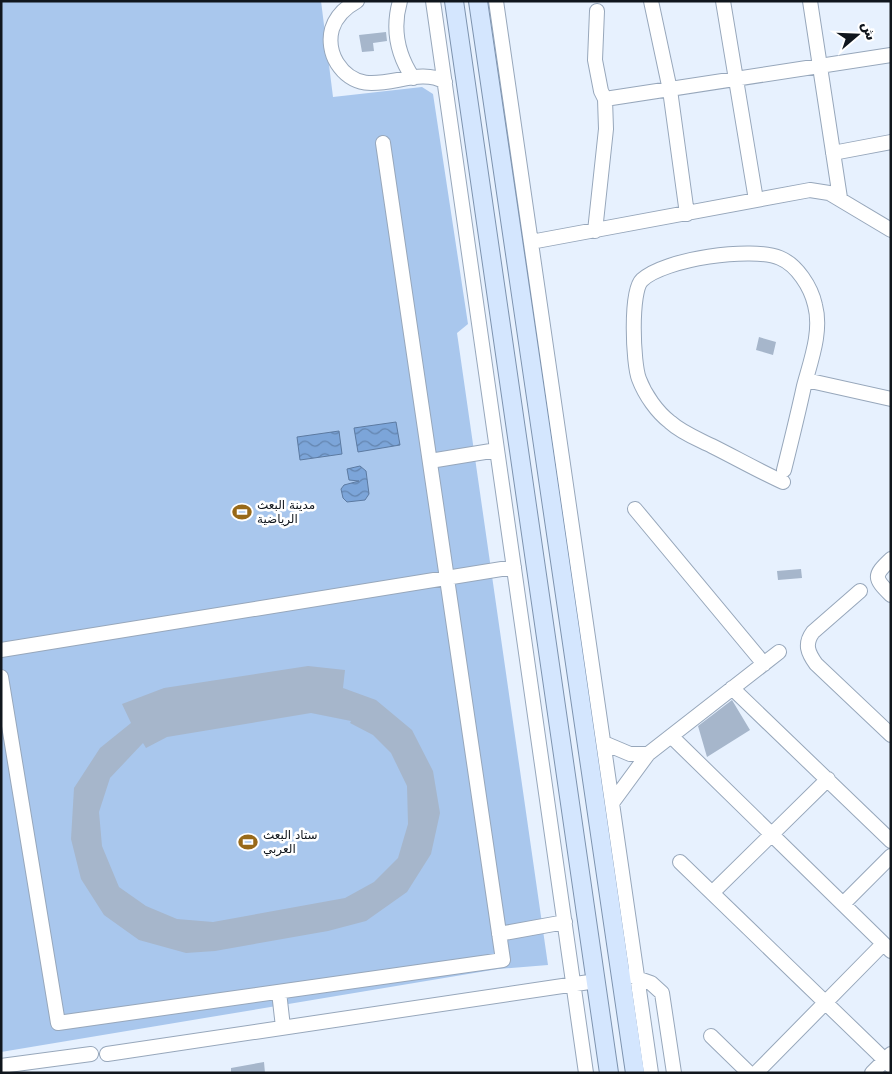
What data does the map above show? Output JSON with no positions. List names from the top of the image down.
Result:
{
  "places": {
    "sports": ["مدينة البعث الرياضية", "ستاد البعث العربي"]
  },
  "north": "right"
}
